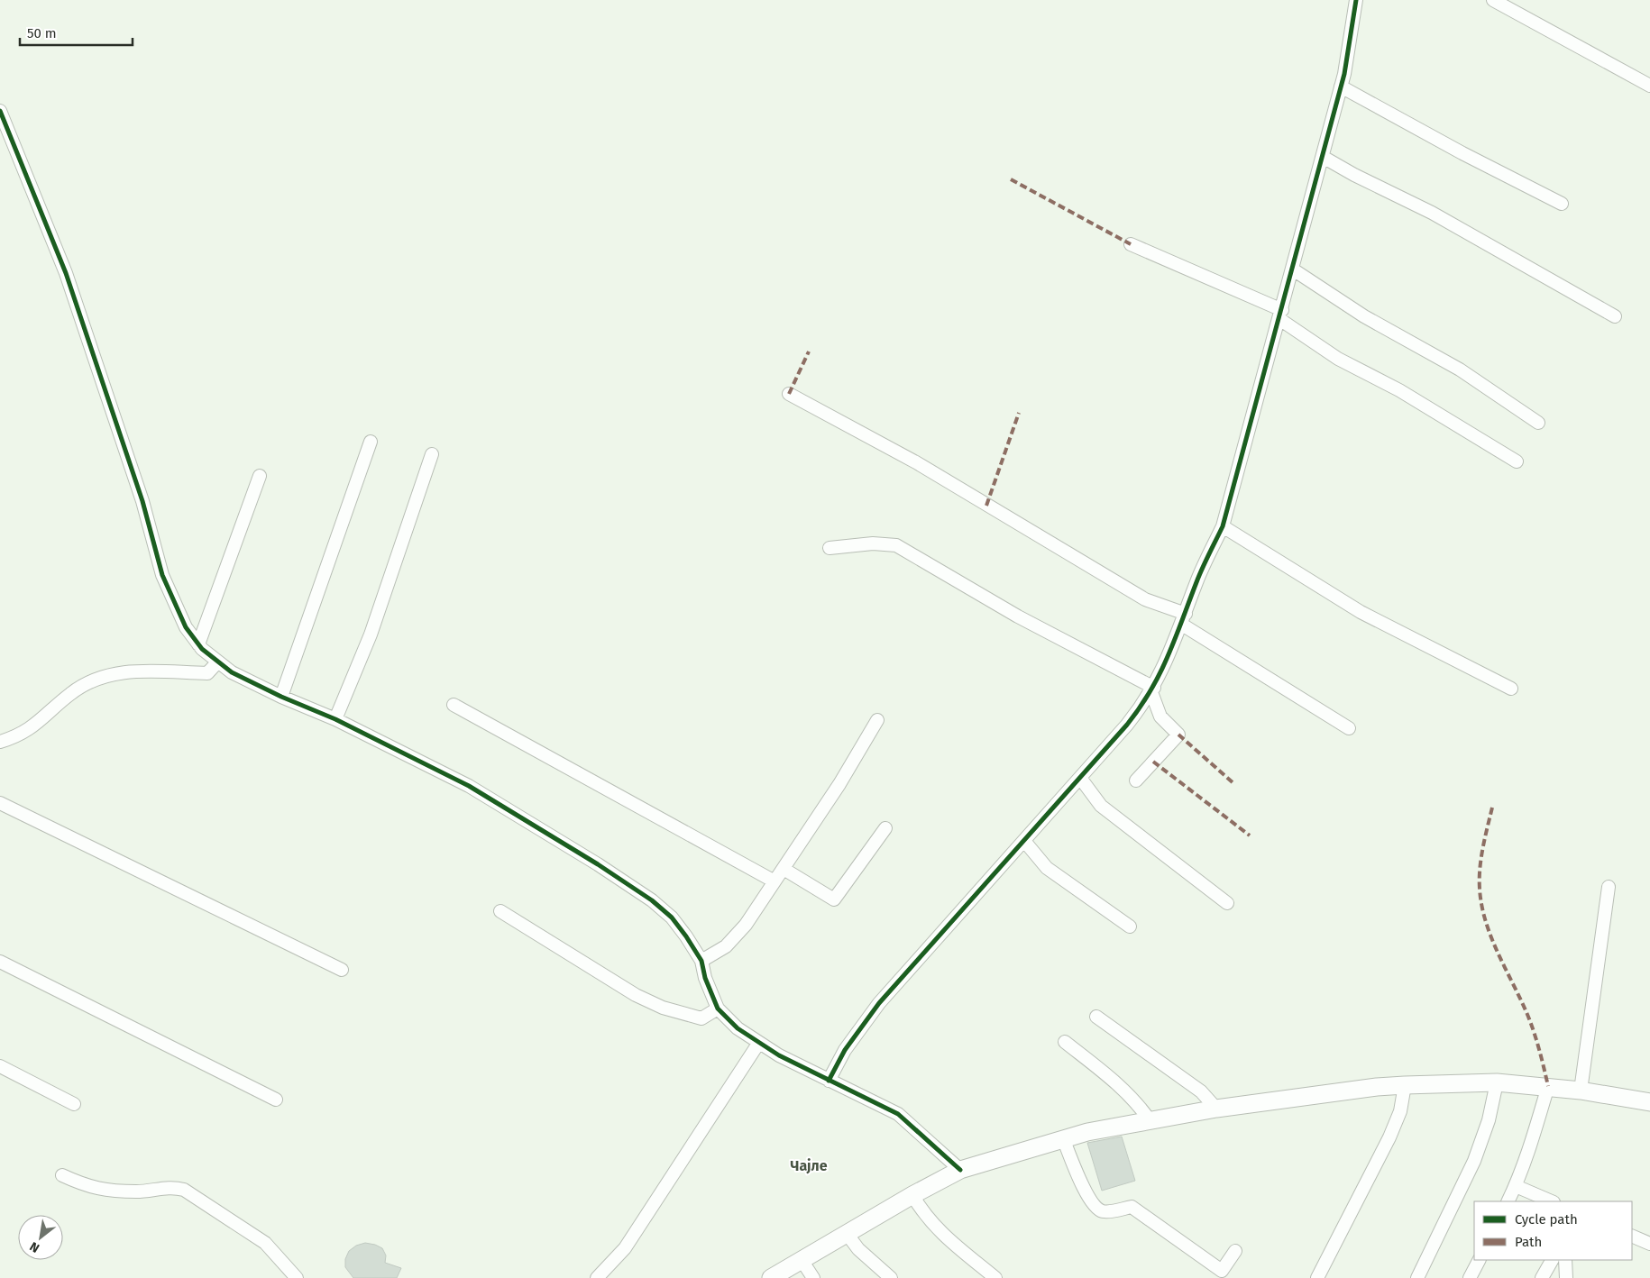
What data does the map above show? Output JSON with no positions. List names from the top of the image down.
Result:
{
  "districts": ["Чајле"],
  "legend": ["Cycle path", "Path"],
  "scale_bar": "50 m",
  "north": "bottom left"
}
